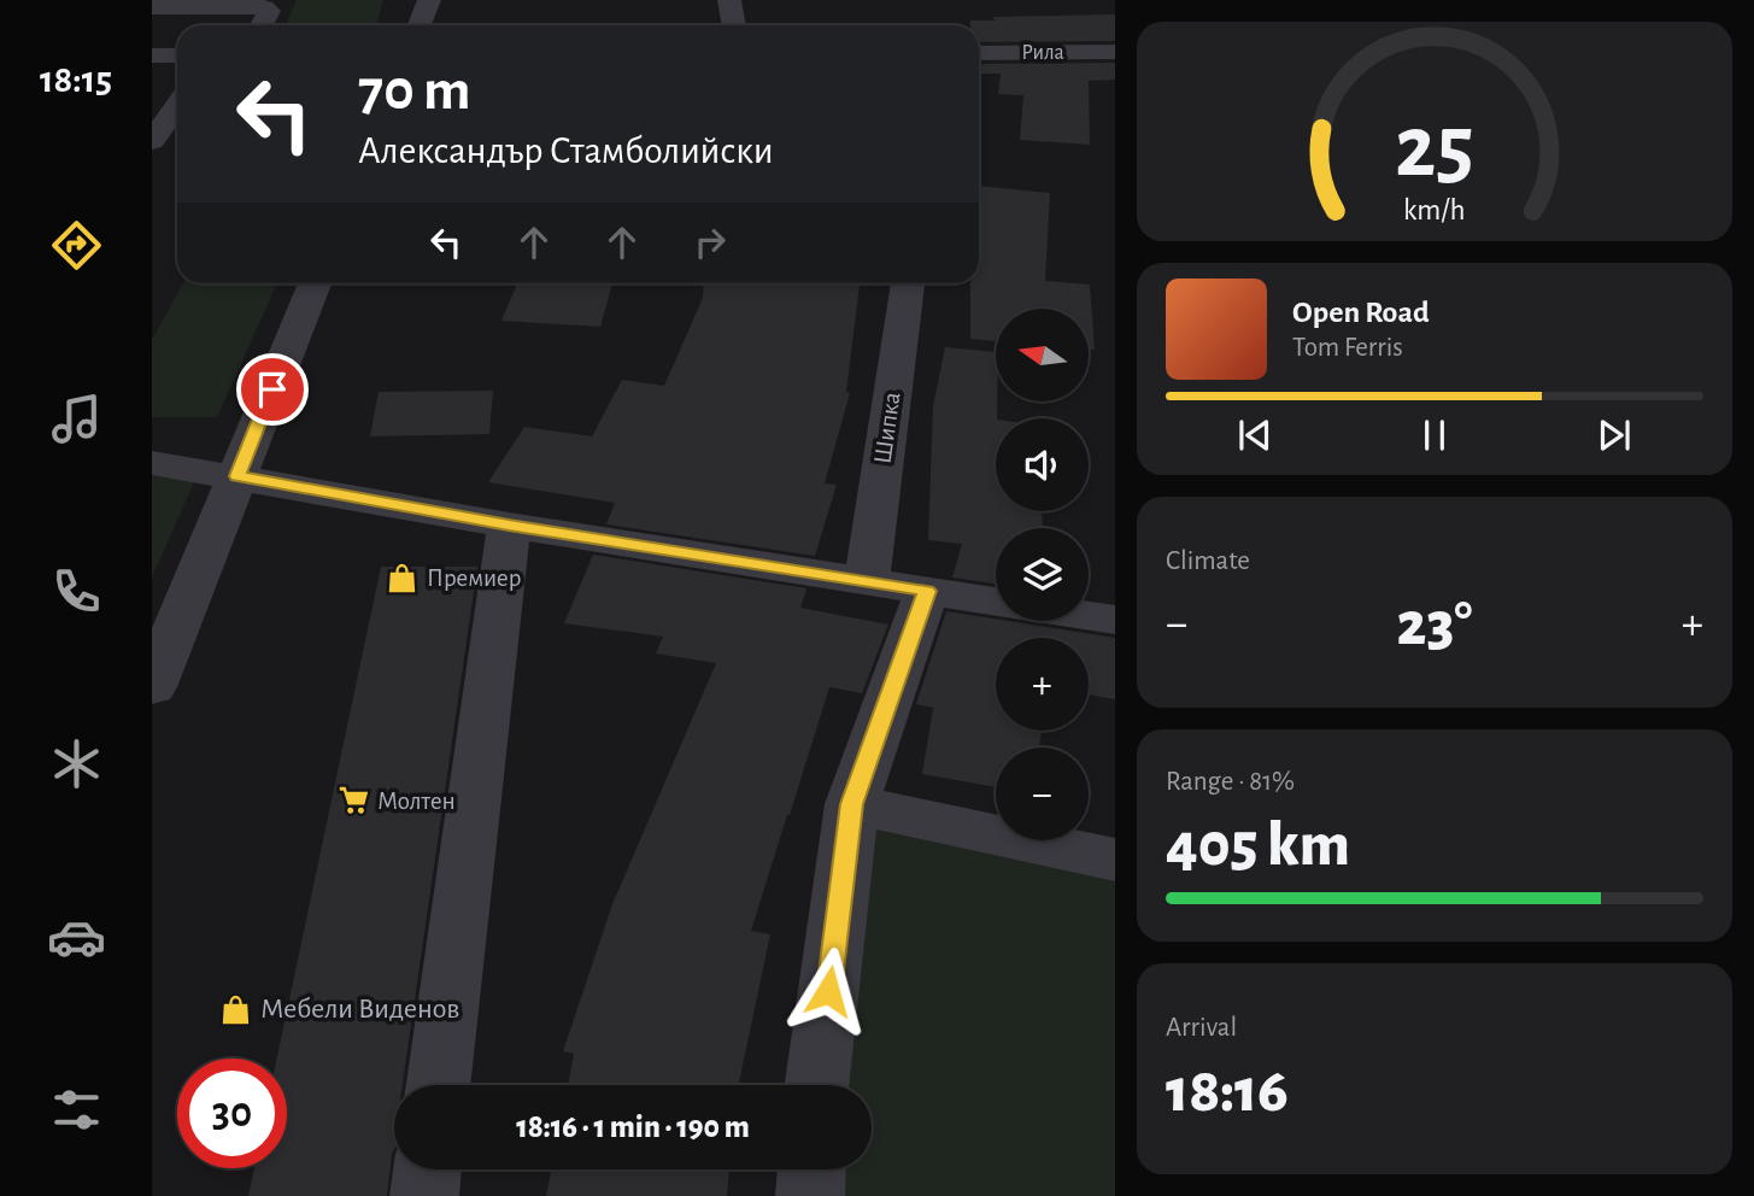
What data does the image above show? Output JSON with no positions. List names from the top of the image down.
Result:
{
  "streets": {
    "street": ["Рила", "Шипка"]
  },
  "places": {
    "shop": ["Премиер", "Мебели Виденов"],
    "supermarket": ["Молтен"]
  },
  "north": "left",
  "page": {
    "tabs": "18:15",
    "turn": ["70 m", "Александър Стамболийски"],
    "song": ["Open Road", "Tom Ferris"],
    "map_buttons": ["+", "−"],
    "tile": [
      "Climate",
      ["Range · 81%", "405 km"],
      ["Arrival", "18:16"]
    ],
    "heat": ["−", "23°", "+"],
    "limit": "30",
    "trip": "18:16 · 1 min · 190 m",
    "gauge": ["25", "km/h"]
  }
}
